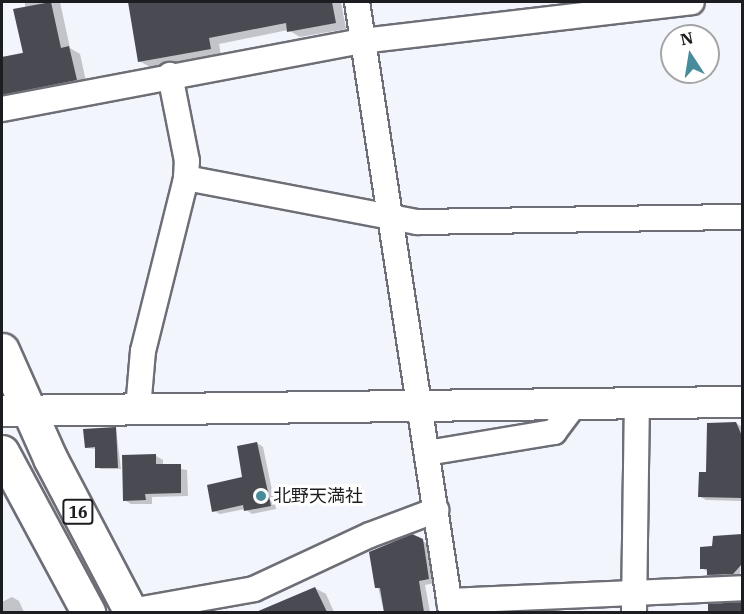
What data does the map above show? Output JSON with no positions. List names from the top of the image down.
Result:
{
  "streets": {
    "highway": ["16"]
  },
  "places": ["北野天満社"],
  "north": "top"
}
